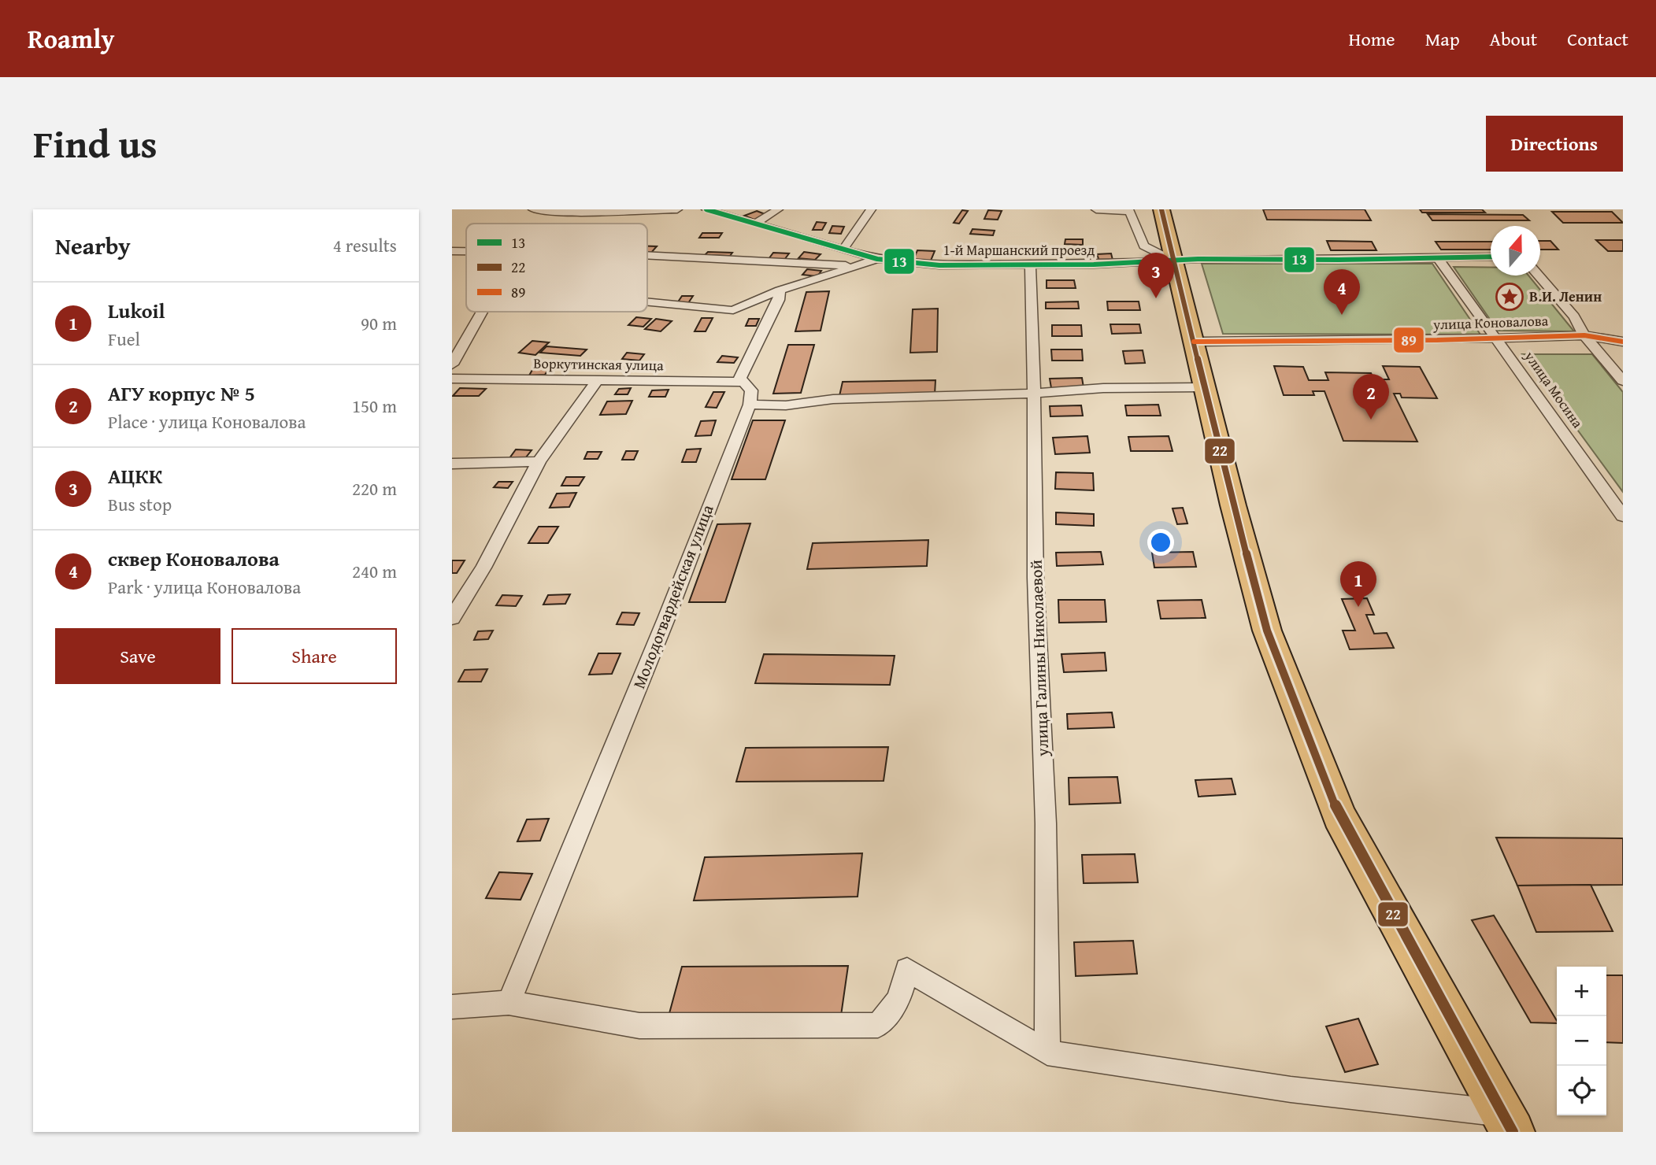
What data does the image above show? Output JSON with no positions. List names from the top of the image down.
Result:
{
  "streets": {
    "street": [
      "1-й Маршанский проезд",
      "улица Коновалова",
      "Воркутинская улица",
      "улица Мосина",
      "Молодогвардейская улица",
      "улица Галины Николаевой"
    ]
  },
  "crossings": [
    ["1-й Маршанский проезд", "улица Мосина"],
    ["1-й Маршанский проезд", "улица Галины Николаевой"],
    ["улица Коновалова", "улица Мосина"]
  ],
  "places": {
    "place": ["В.И. Ленин"]
  },
  "lines": ["transit line 13", "transit line 22", "transit line 89"],
  "legend": ["13", "22", "89"],
  "north": "top",
  "page": {
    "header": "Roamly",
    "nav": [
      "Home",
      "Map",
      "About",
      "Contact"
    ],
    "title": "Find us",
    "buttons": [
      "Directions",
      ["Save", "Share"]
    ],
    "heading": ["Nearby", "4 results"],
    "pins": [
      "3",
      "4",
      "2",
      "1"
    ],
    "list": [
      {
        "mark": "1",
        "name": "Lukoil",
        "note": "Fuel",
        "value": "90 m"
      },
      {
        "mark": "2",
        "name": "АГУ корпус № 5",
        "note": "Place · улица Коновалова",
        "value": "150 m"
      },
      {
        "mark": "3",
        "name": "АЦКК",
        "note": "Bus stop",
        "value": "220 m"
      },
      {
        "mark": "4",
        "name": "сквер Коновалова",
        "note": "Park · улица Коновалова",
        "value": "240 m"
      }
    ],
    "map_buttons": ["+", "−"]
  }
}
